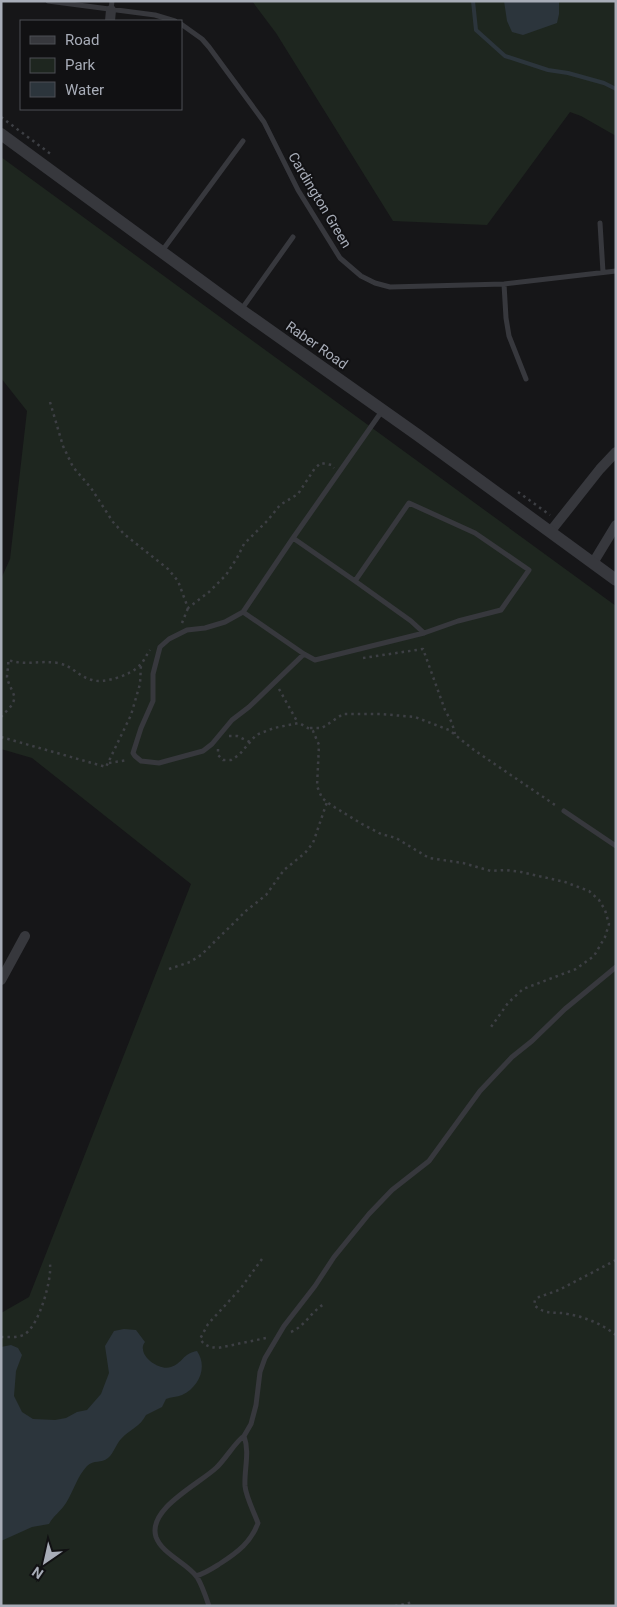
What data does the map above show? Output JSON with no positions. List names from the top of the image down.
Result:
{
  "streets": {
    "street": ["Raber Road"],
    "lane": ["Cardington Green"]
  },
  "legend": ["Road", "Park", "Water"],
  "north": "bottom left"
}
